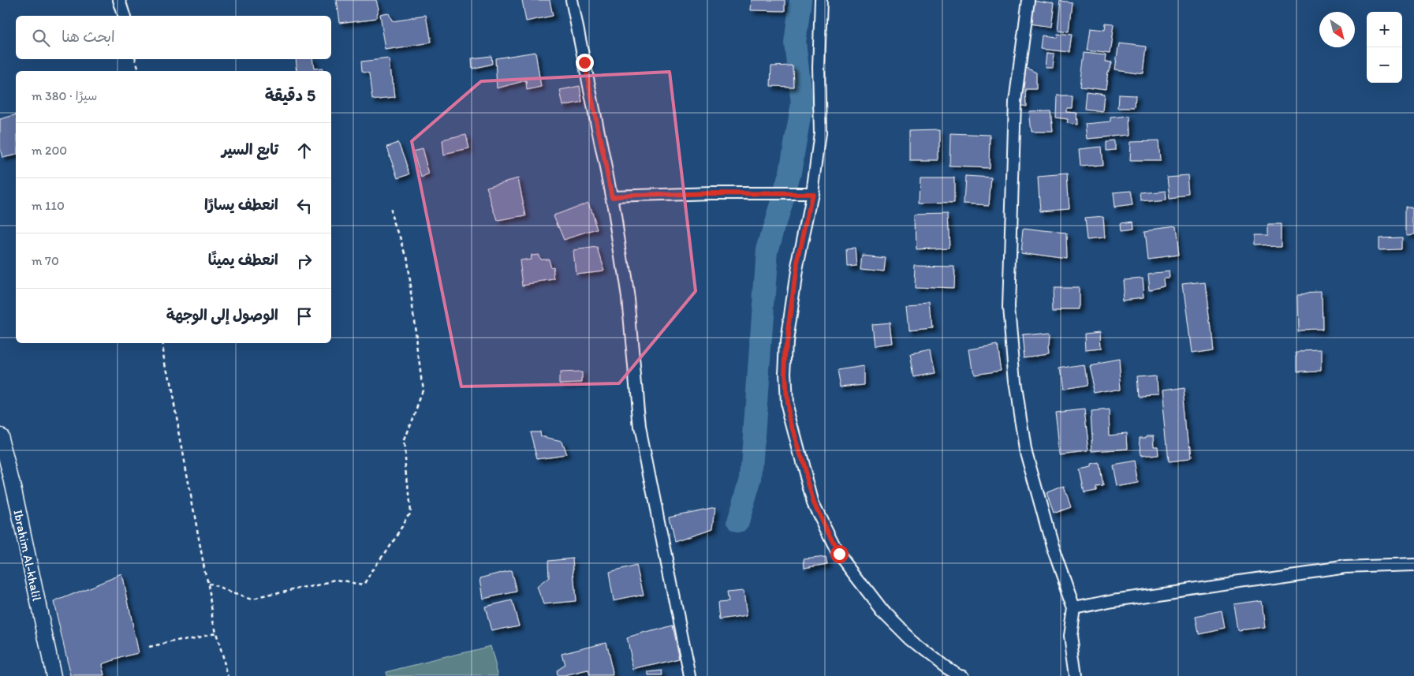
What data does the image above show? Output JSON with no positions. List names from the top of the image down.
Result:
{
  "streets": {
    "street": ["Ibrahim Al-khalil"]
  },
  "north": "bottom right",
  "page": {
    "map_buttons": ["+", "−"],
    "search": "ابحث هنا",
    "heading": ["5 دقيقة", "سيرًا · 380 m"],
    "list": [
      ["تابع السير", "200 m"],
      ["انعطف يسارًا", "110 m"],
      ["انعطف يمينًا", "70 m"],
      "الوصول إلى الوجهة"
    ]
  }
}
